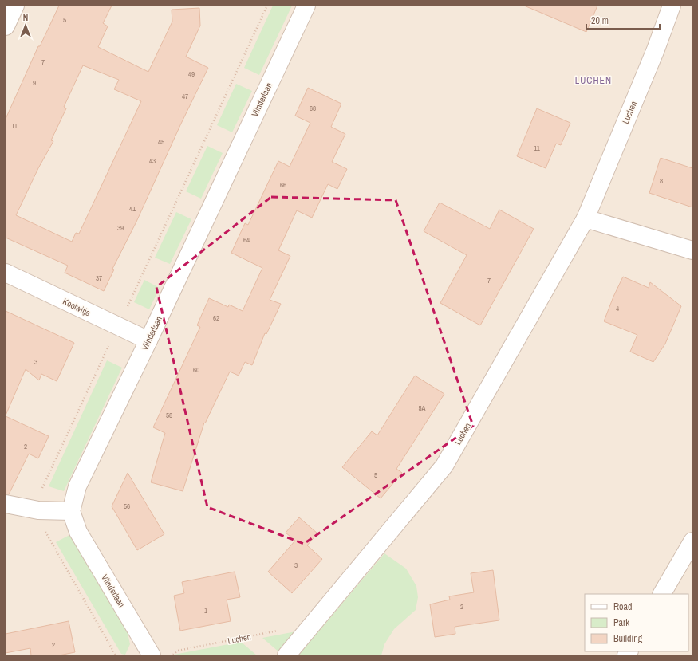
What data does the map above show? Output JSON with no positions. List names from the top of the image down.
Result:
{
  "streets": {
    "street": ["Vlinderlaan", "Luchen", "Koolwitje"]
  },
  "crossings": [
    ["Vlinderlaan", "Koolwitje"]
  ],
  "districts": ["LUCHEN"],
  "house_numbers": [
    "5",
    "7",
    "49",
    "9",
    "47",
    "68",
    "11",
    "45",
    "11",
    "43",
    "8",
    "66",
    "41",
    "39",
    "64",
    "37",
    "7",
    "4",
    "62",
    "3",
    "60",
    "5A",
    "58",
    "2",
    "5",
    "56",
    "3",
    "2",
    "1",
    "2"
  ],
  "legend": ["Road", "Park", "Building"],
  "scale_bar": "20 m",
  "north": "top"
}
